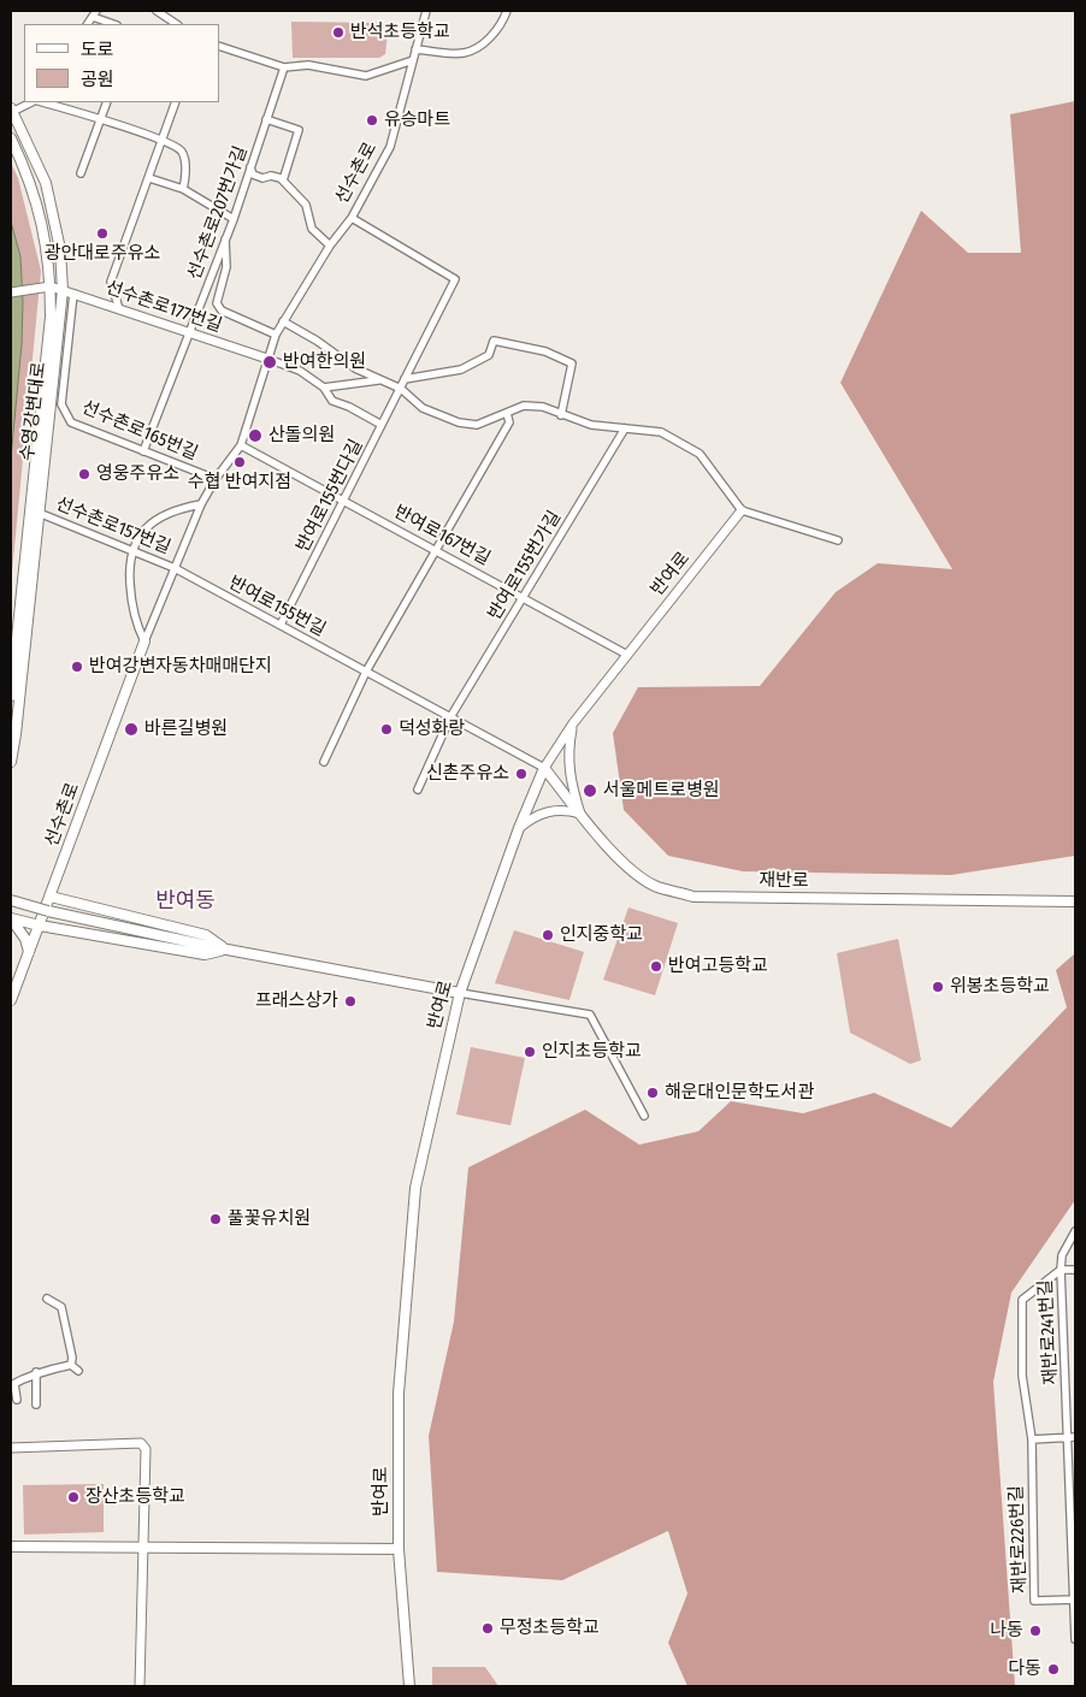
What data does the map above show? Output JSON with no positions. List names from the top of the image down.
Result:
{
  "streets": {
    "main road": [
      "선수촌로",
      "수영강변대로",
      "반여로",
      "재반로"
    ],
    "street": [
      "선수촌로207번가길",
      "선수촌로177번길",
      "선수촌로165번길",
      "반여로155번다길",
      "선수촌로157번길",
      "반여로167번길",
      "반여로155번가길",
      "반여로155번길",
      "재반로241번길",
      "재반로226번길"
    ]
  },
  "crossings": [
    ["선수촌로", "선수촌로177번길"],
    ["선수촌로", "선수촌로165번길"],
    ["선수촌로", "반여로155번다길"],
    ["선수촌로", "선수촌로157번길"],
    ["선수촌로", "반여로167번길"],
    ["선수촌로", "반여로155번길"],
    ["선수촌로207번가길", "선수촌로177번길"],
    ["선수촌로207번가길", "선수촌로165번길"],
    ["선수촌로177번길", "수영강변대로"],
    ["선수촌로177번길", "선수촌로165번길"],
    ["수영강변대로", "선수촌로157번길"],
    ["반여로155번다길", "반여로167번길"],
    ["반여로155번다길", "반여로155번길"],
    ["선수촌로157번길", "반여로155번길"],
    ["반여로167번길", "반여로155번가길"],
    ["반여로167번길", "반여로"],
    ["반여로155번가길", "반여로155번길"],
    ["반여로", "반여로155번길"],
    ["반여로", "재반로"],
    ["반여로155번길", "재반로"],
    ["재반로241번길", "재반로226번길"]
  ],
  "districts": ["반여동"],
  "places": [
    "반석초등학교",
    "유승마트",
    "광안대로주유소",
    "반여한의원",
    "산돌의원",
    "수협 반여지점",
    "영웅주유소",
    "반여강변자동차매매단지",
    "바른길병원",
    "덕성화랑",
    "신촌주유소",
    "서울메트로병원",
    "인지중학교",
    "반여고등학교",
    "위봉초등학교",
    "프래스상가",
    "인지초등학교",
    "해운대인문학도서관",
    "풀꽃유치원",
    "장산초등학교",
    "무정초등학교",
    "나동",
    "다동"
  ],
  "legend": ["도로", "공원"]
}
